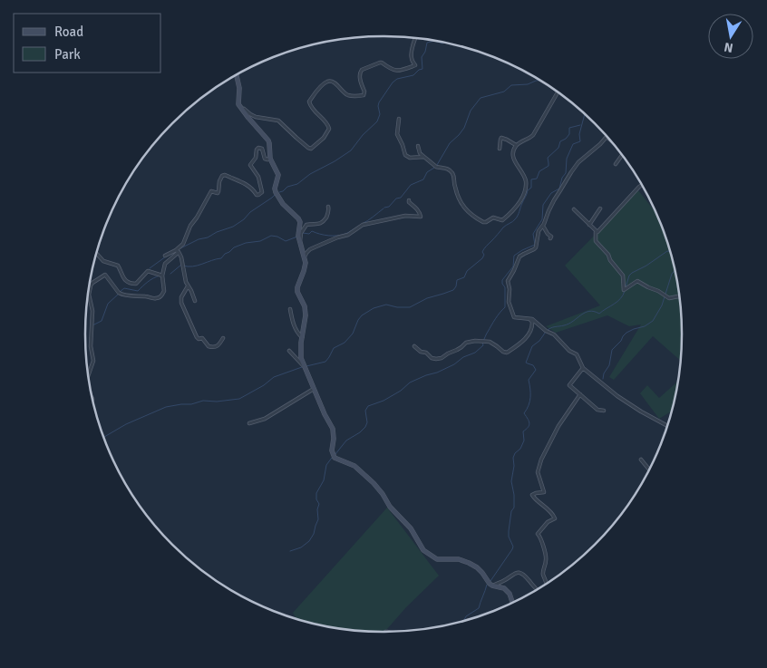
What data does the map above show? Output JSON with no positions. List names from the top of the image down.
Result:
{
  "legend": ["Road", "Park"],
  "north": "bottom"
}
